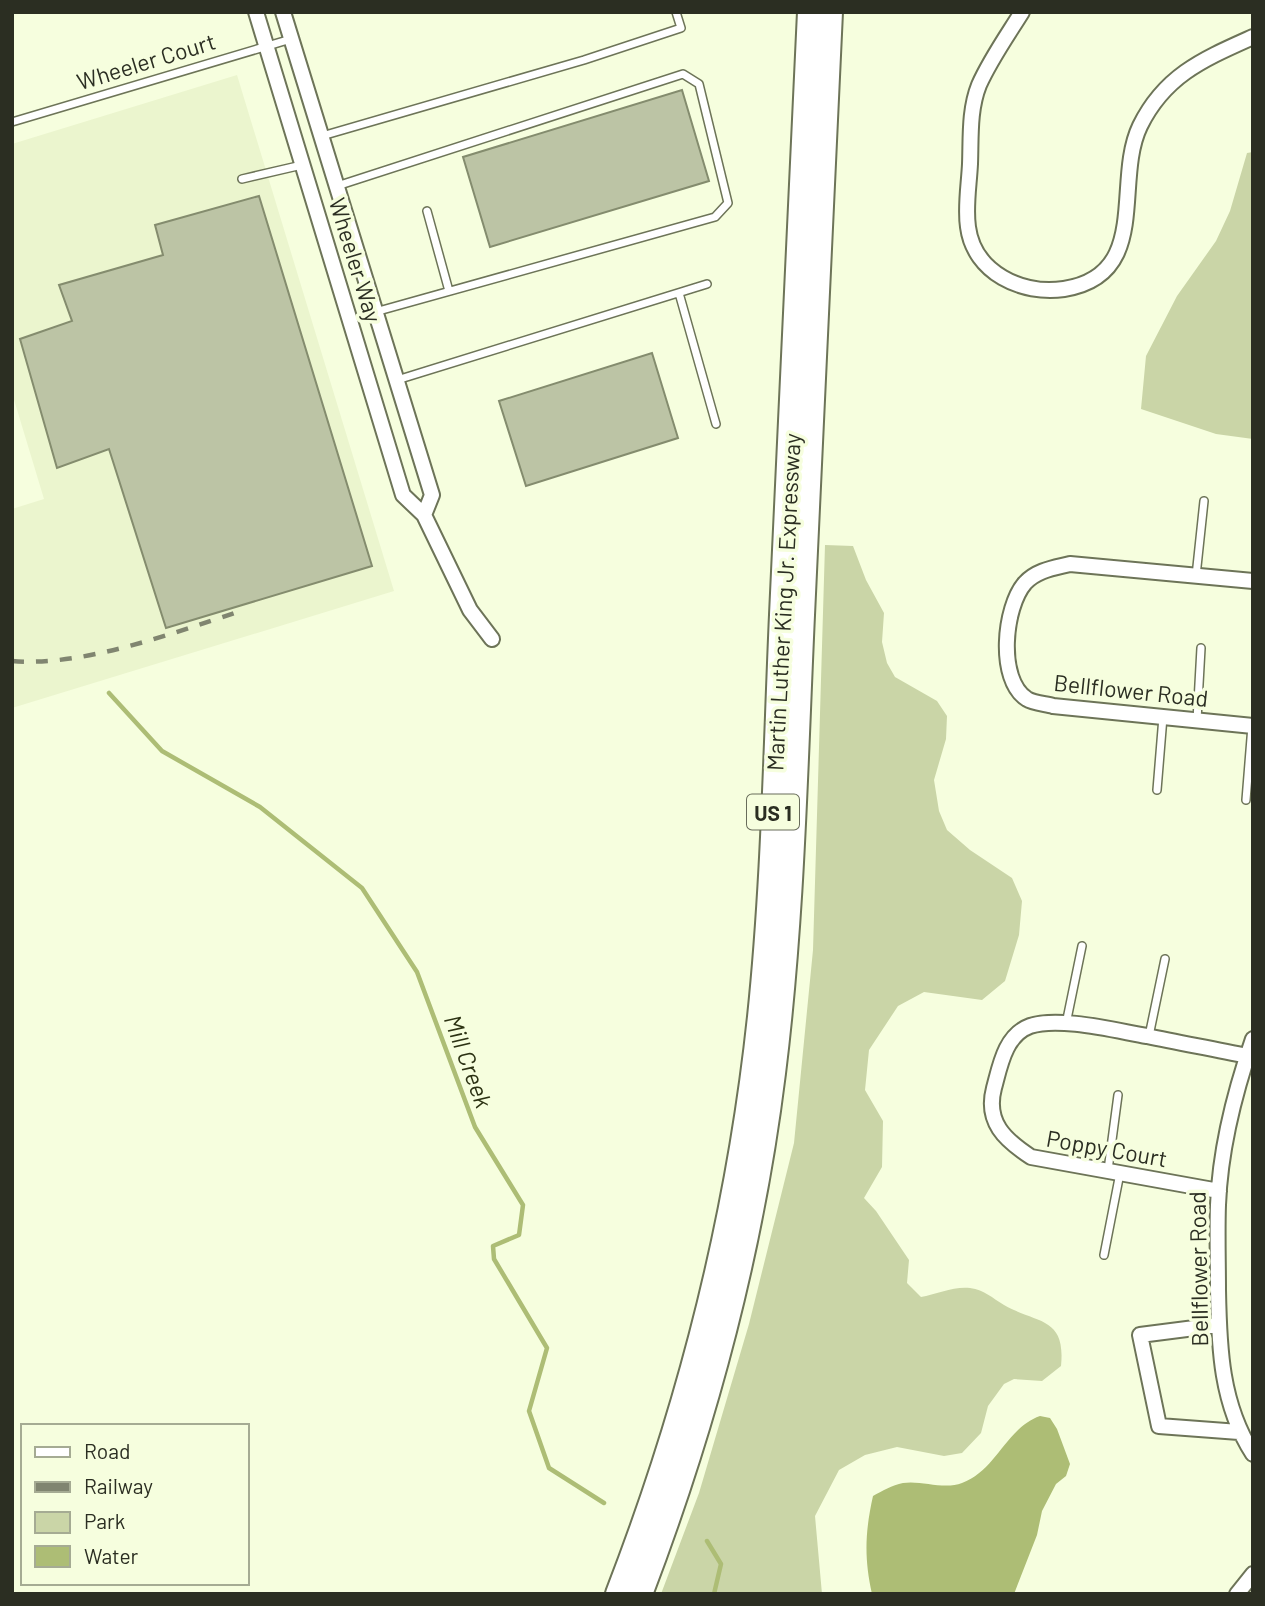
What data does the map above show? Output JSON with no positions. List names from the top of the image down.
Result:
{
  "streets": {
    "highway": ["Martin Luther King Jr. Expressway", "US 1"],
    "street": ["Wheeler Way", "Bellflower Road", "Poppy Court"],
    "lane": ["Wheeler Court"]
  },
  "crossings": [
    ["Wheeler Court", "Wheeler Way"],
    ["Bellflower Road", "Poppy Court"]
  ],
  "water": ["Mill Creek"],
  "legend": [
    "Road",
    "Railway",
    "Park",
    "Water"
  ]
}
